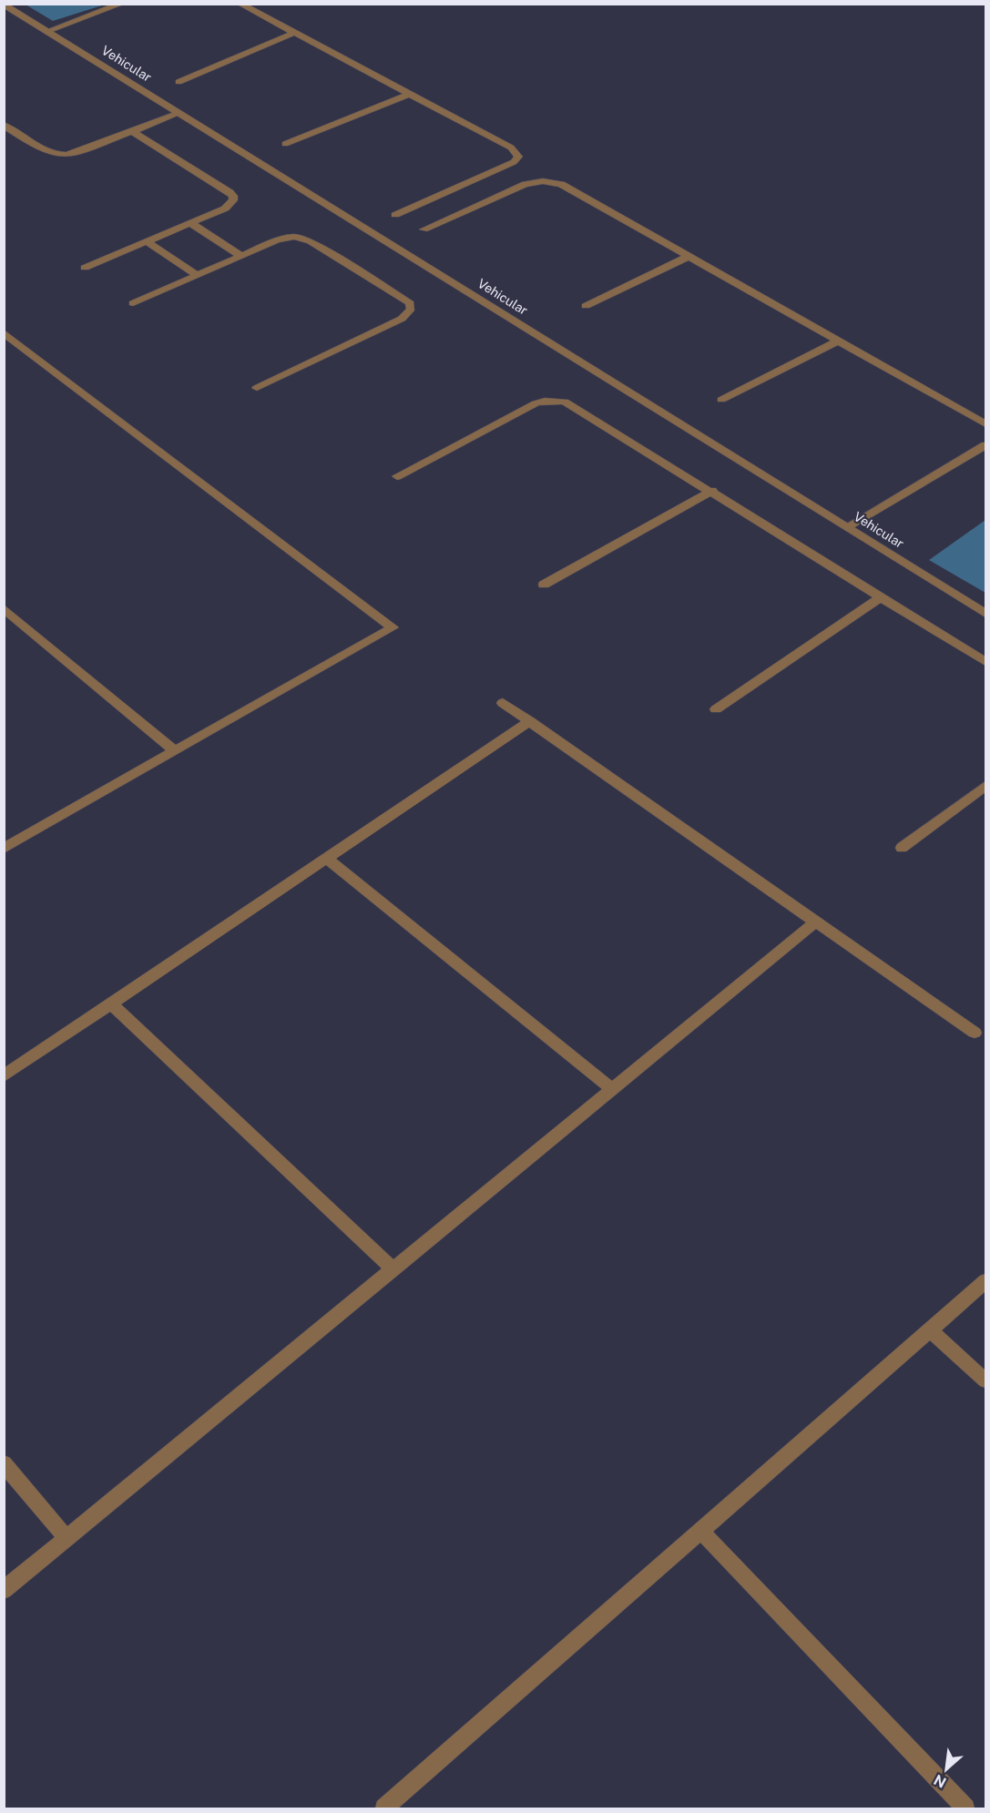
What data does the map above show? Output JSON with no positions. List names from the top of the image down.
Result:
{
  "streets": {
    "street": ["Vehicular"]
  },
  "north": "bottom left"
}
